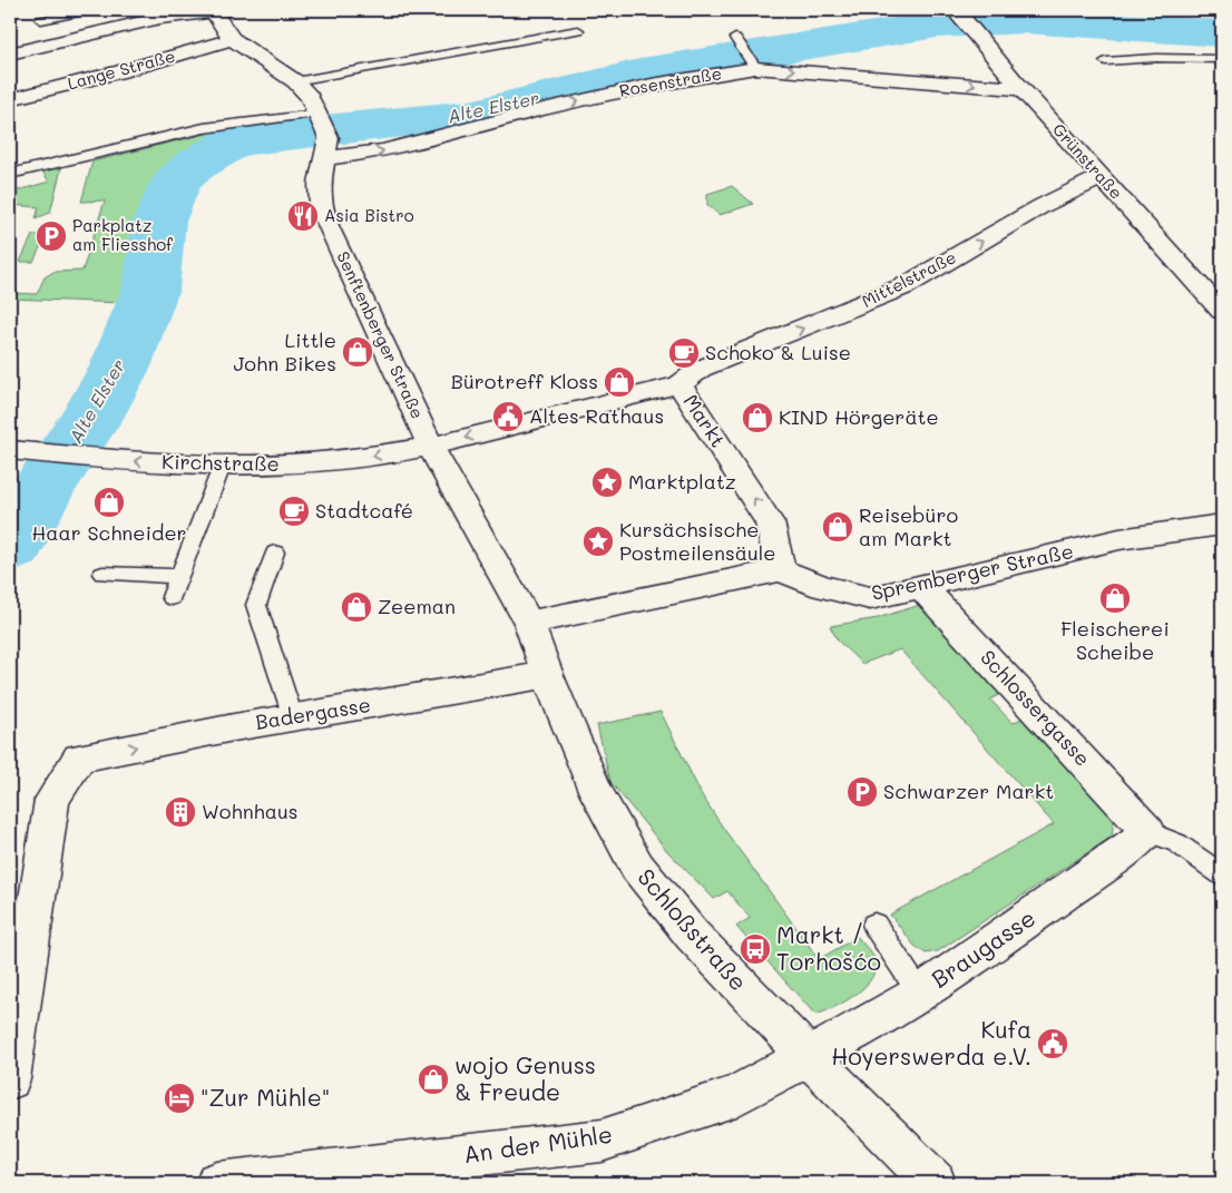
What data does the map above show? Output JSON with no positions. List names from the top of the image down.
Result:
{
  "streets": {
    "street": [
      "Lange Straße",
      "Rosenstraße",
      "Grünstraße",
      "Mittelstraße",
      "Senftenberger Straße",
      "Markt",
      "Kirchstraße",
      "Spremberger Straße",
      "Schlossergasse",
      "Badergasse",
      "Schloßstraße",
      "Braugasse",
      "An der Mühle"
    ]
  },
  "crossings": [
    ["Rosenstraße", "Grünstraße"],
    ["Rosenstraße", "Senftenberger Straße"],
    ["Grünstraße", "Mittelstraße"],
    ["Mittelstraße", "Markt"],
    ["Senftenberger Straße", "Markt"],
    ["Senftenberger Straße", "Kirchstraße"],
    ["Markt", "Kirchstraße"],
    ["Markt", "Spremberger Straße"],
    ["Spremberger Straße", "Schlossergasse"],
    ["Schlossergasse", "Braugasse"],
    ["Badergasse", "Schloßstraße"],
    ["Schloßstraße", "Braugasse"],
    ["Schloßstraße", "An der Mühle"],
    ["Braugasse", "An der Mühle"]
  ],
  "one_way": [
    "Rosenstraße",
    "Mittelstraße",
    "Kirchstraße",
    "Badergasse"
  ],
  "water": ["Alte Elster"],
  "places": {
    "restaurant": ["Asia Bistro"],
    "parking": ["Parkplatz am Fliesshof", "Schwarzer Markt"],
    "shop": [
      "Little John Bikes",
      "Bürotreff Kloss",
      "KIND Hörgeräte",
      "Haar Schneider",
      "Reisebüro am Markt",
      "Fleischerei Scheibe",
      "Zeeman",
      "wojo Genuss & Freude"
    ],
    "cafe": ["Schoko & Luise", "Stadtcafé"],
    "public building": ["Altes Rathaus", "Kufa Hoyerswerda e.V."],
    "place": ["Marktplatz", "Kursächsische Postmeilensäule"],
    "building": ["Wohnhaus"],
    "bus stop": ["Markt / Torhošćo"],
    "hotel": ["\"Zur Mühle\""]
  }
}
